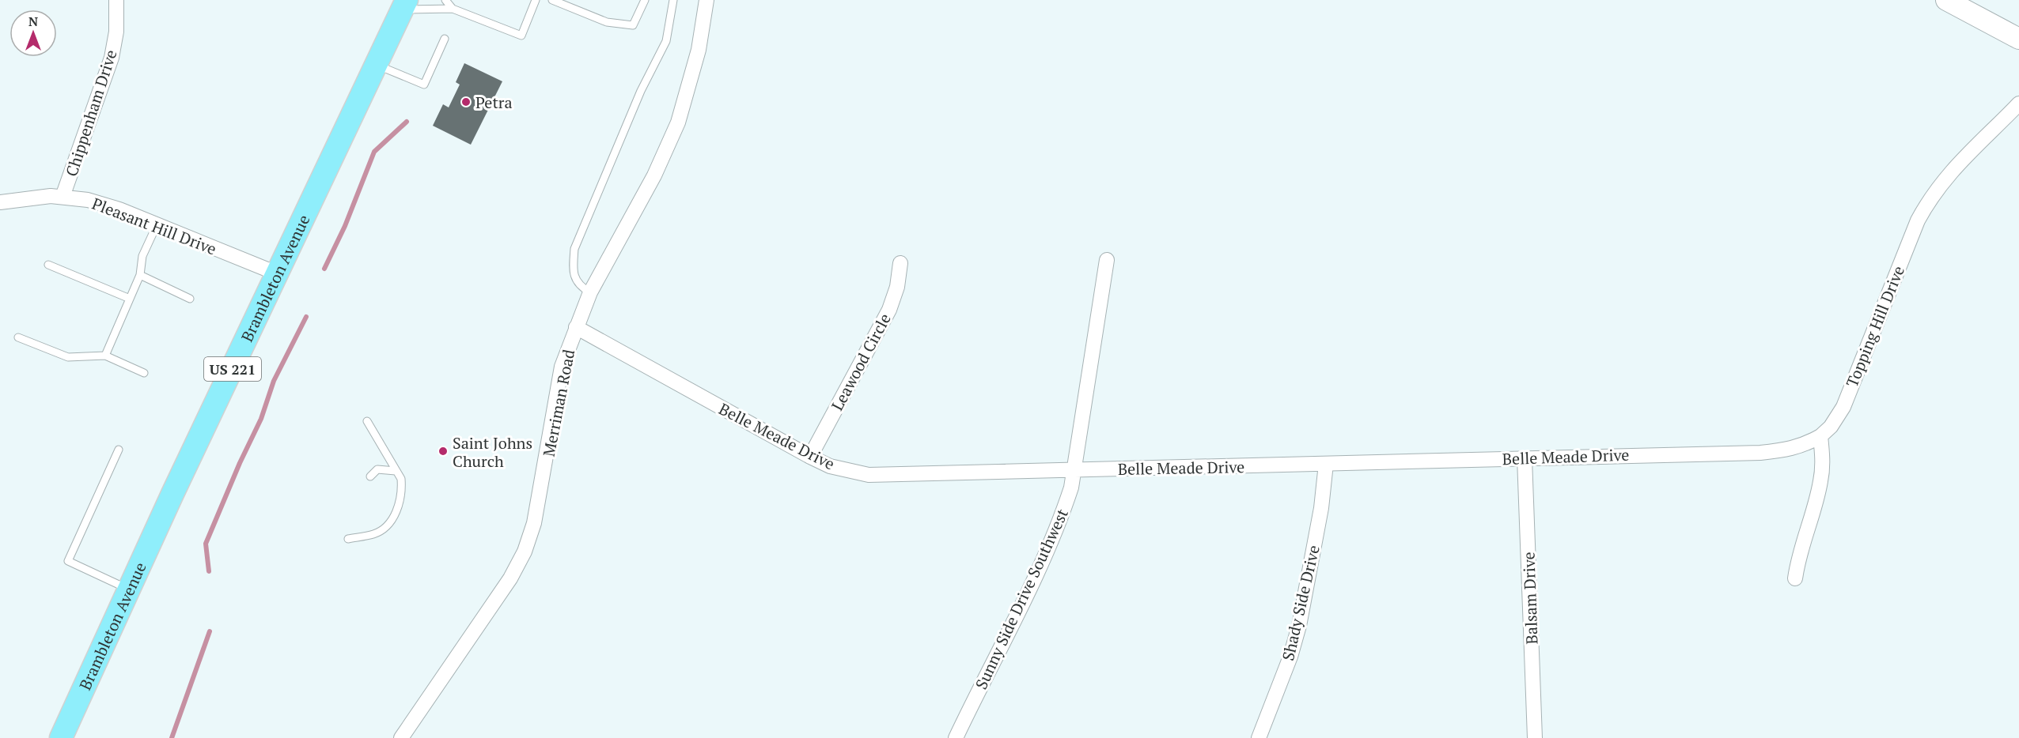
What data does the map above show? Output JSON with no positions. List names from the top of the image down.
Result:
{
  "streets": {
    "main road": ["Brambleton Avenue", "US 221"],
    "street": [
      "Chippenham Drive",
      "Pleasant Hill Drive",
      "Topping Hill Drive",
      "Leawood Circle",
      "Merriman Road",
      "Belle Meade Drive",
      "Balsam Drive",
      "Sunny Side Drive Southwest",
      "Shady Side Drive"
    ]
  },
  "crossings": [
    ["Chippenham Drive", "Pleasant Hill Drive"],
    ["Pleasant Hill Drive", "Brambleton Avenue"],
    ["Topping Hill Drive", "Belle Meade Drive"],
    ["Leawood Circle", "Belle Meade Drive"],
    ["Merriman Road", "Belle Meade Drive"],
    ["Belle Meade Drive", "Balsam Drive"],
    ["Belle Meade Drive", "Sunny Side Drive Southwest"],
    ["Belle Meade Drive", "Shady Side Drive"]
  ],
  "places": ["Petra", "Saint Johns Church"],
  "north": "top"
}
